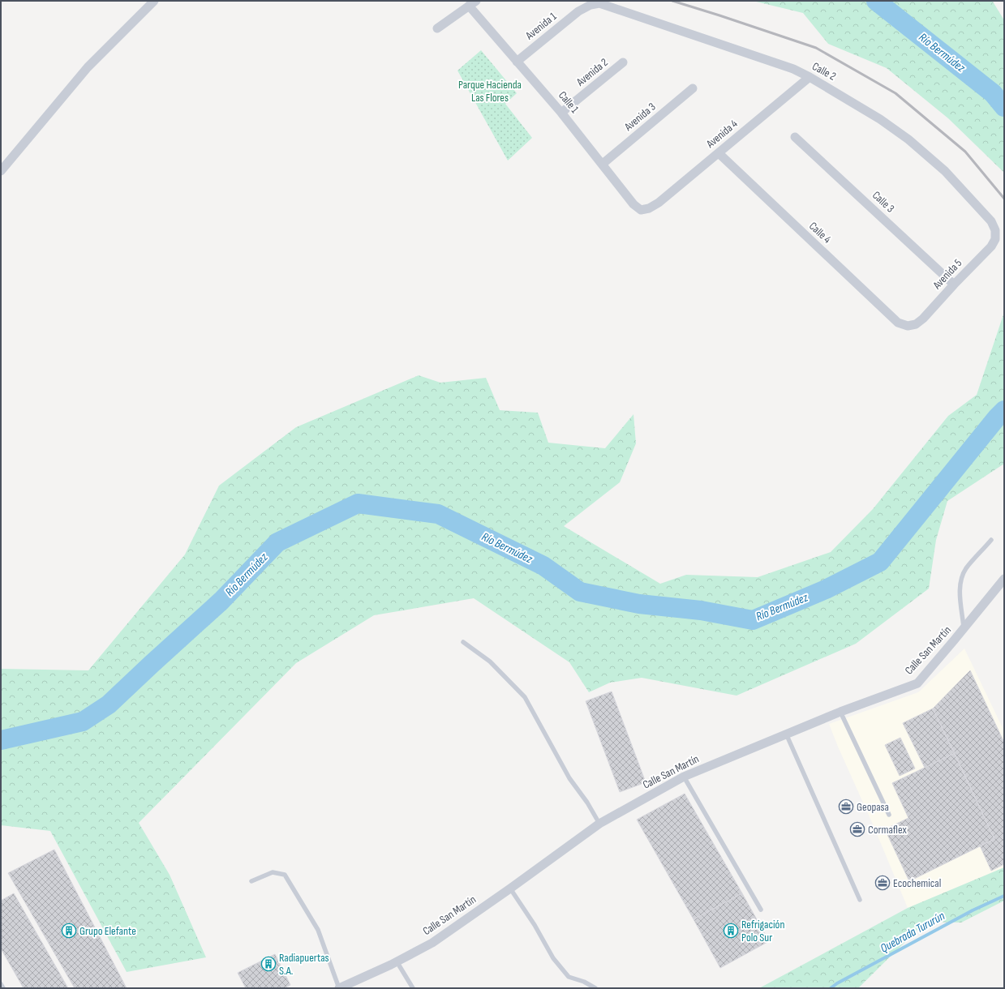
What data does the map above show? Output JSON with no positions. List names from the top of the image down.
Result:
{
  "streets": {
    "street": [
      "Avenida 1",
      "Calle 2",
      "Avenida 2",
      "Calle 1",
      "Avenida 3",
      "Avenida 4",
      "Calle 3",
      "Calle 4",
      "Avenida 5",
      "Calle San Martín"
    ]
  },
  "crossings": [
    ["Avenida 1", "Calle 2"],
    ["Avenida 1", "Calle 1"],
    ["Calle 2", "Avenida 4"],
    ["Calle 2", "Avenida 5"],
    ["Avenida 2", "Calle 1"],
    ["Calle 1", "Avenida 3"],
    ["Calle 1", "Avenida 4"],
    ["Avenida 4", "Calle 4"],
    ["Calle 3", "Avenida 5"],
    ["Calle 4", "Avenida 5"]
  ],
  "water": ["Río Bermúdez", "Quebrada Tururún"],
  "parks": ["Parque Hacienda Las Flores"],
  "places": {
    "office": ["Geopasa", "Cormaflex", "Ecochemical"],
    "building": ["Grupo Elefante", "Refrigación Polo Sur", "Radiapuertas S.A."]
  }
}
